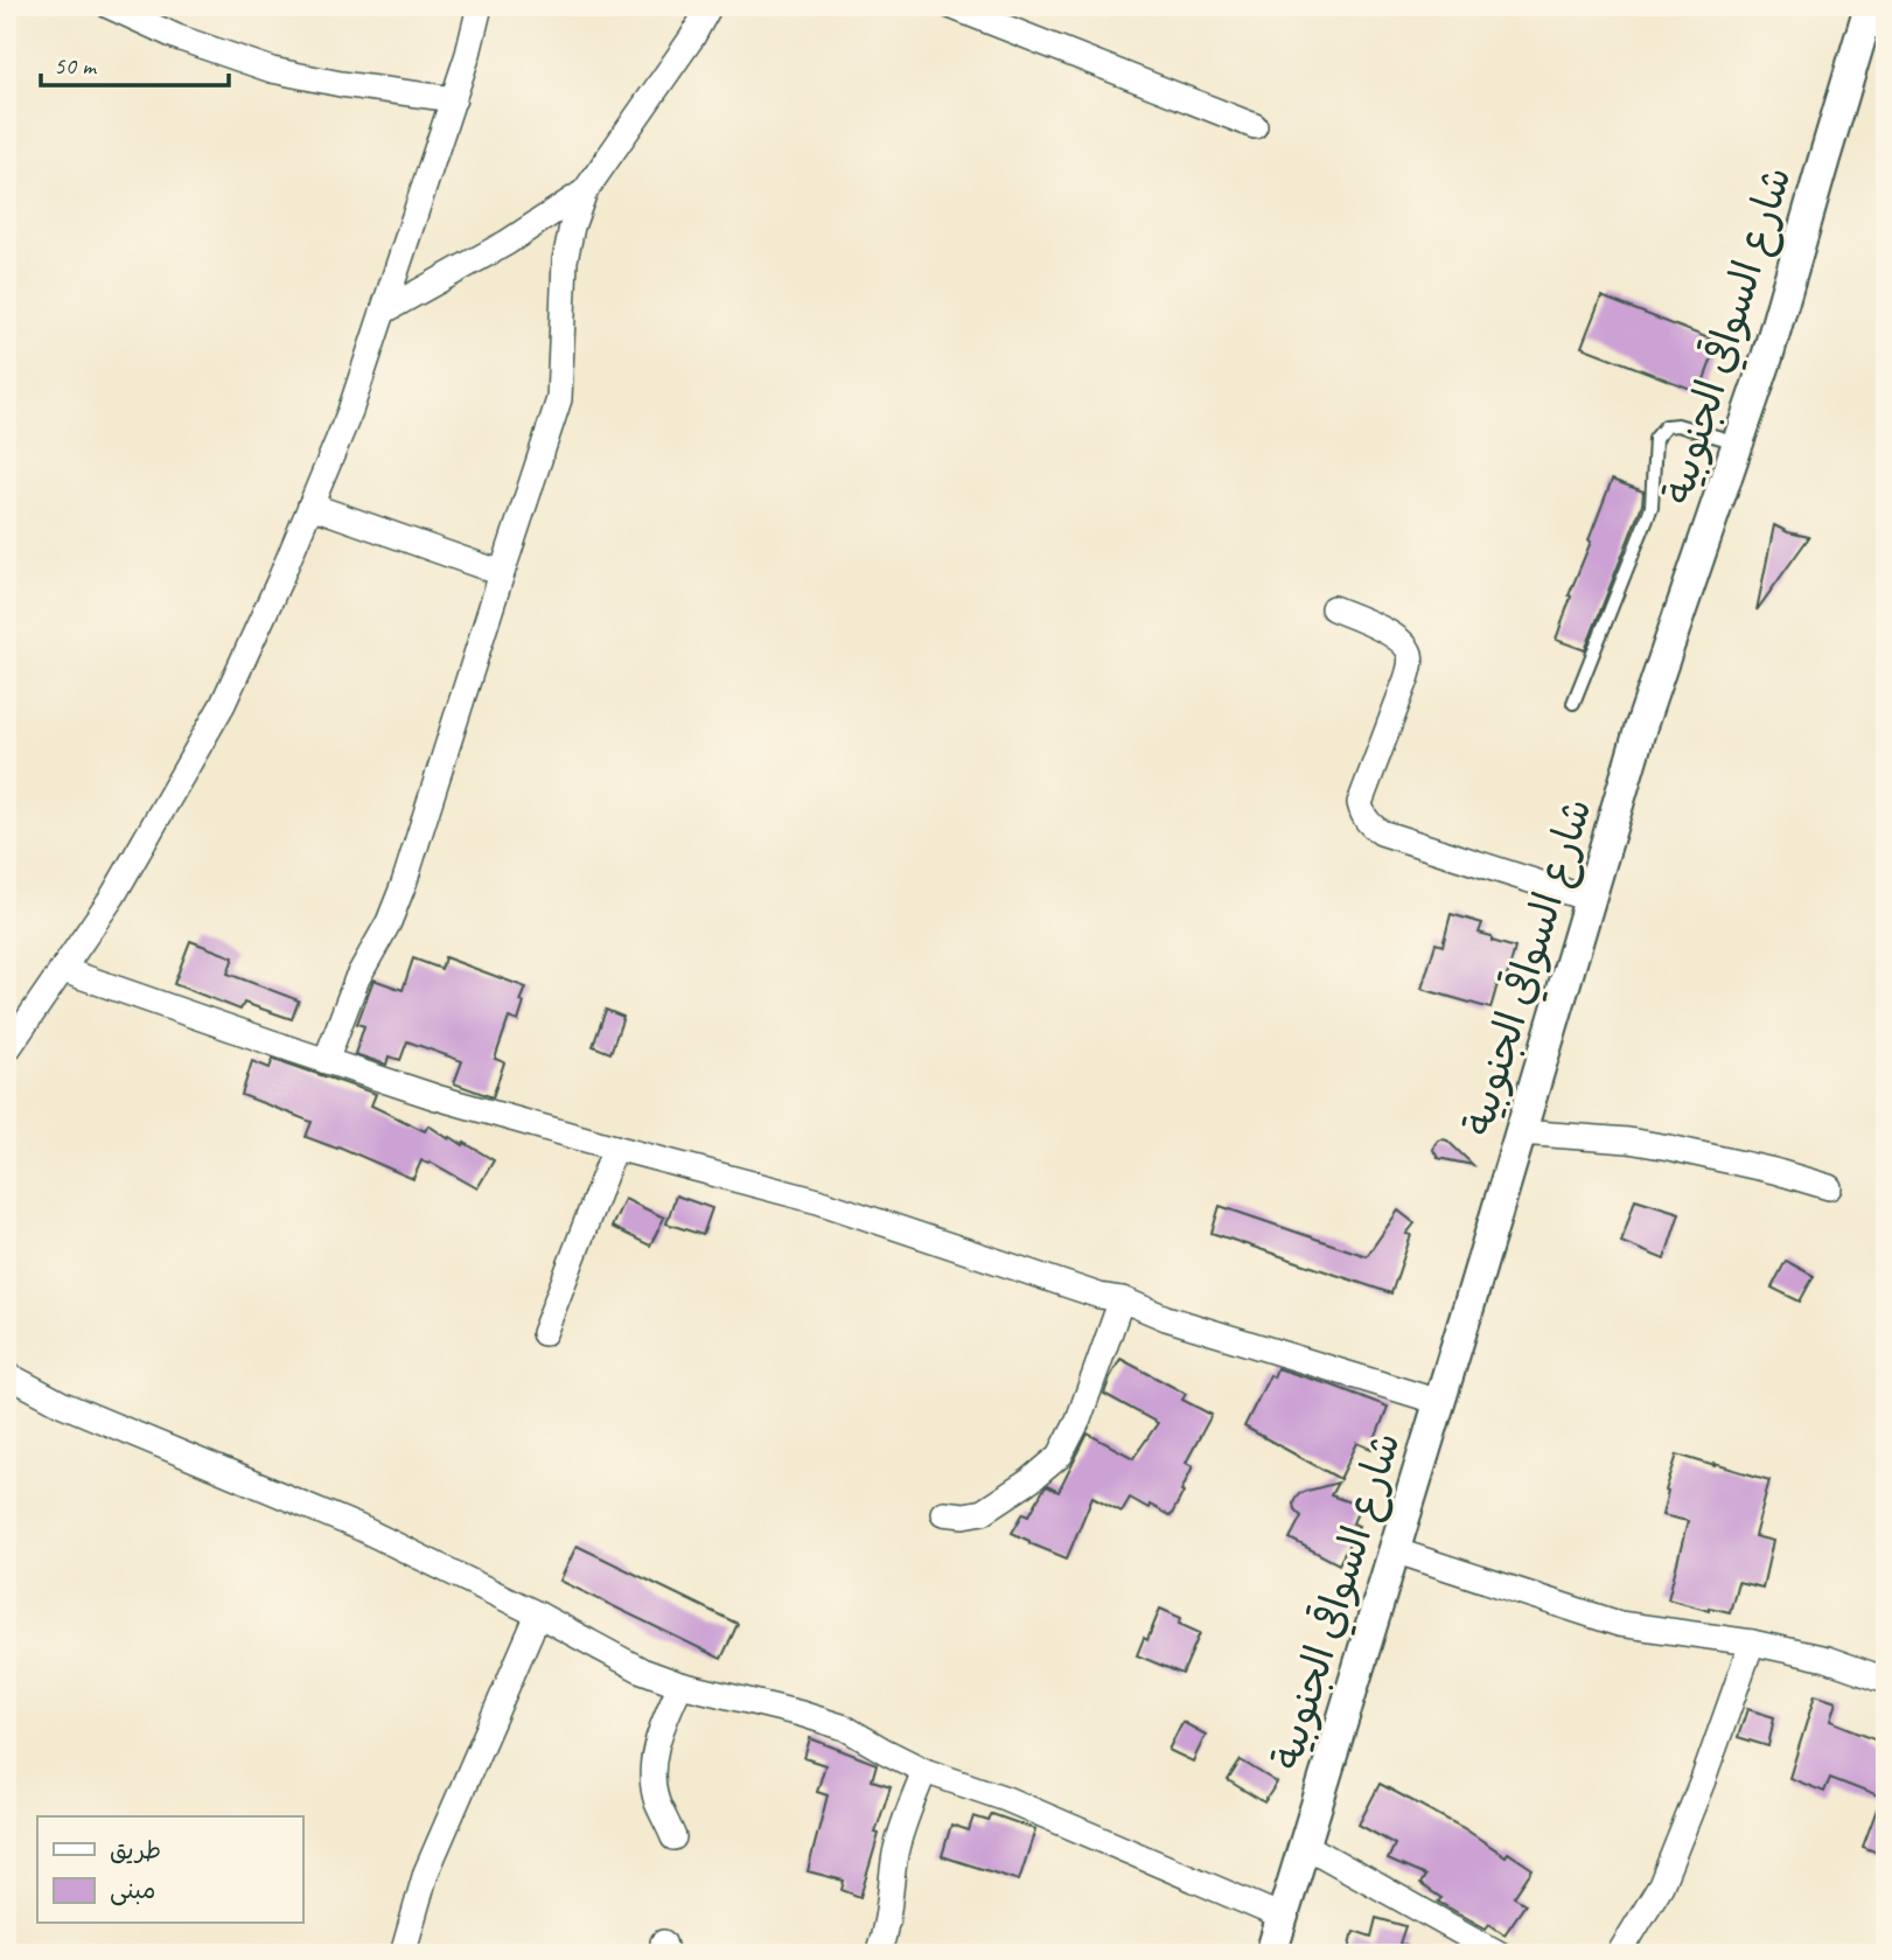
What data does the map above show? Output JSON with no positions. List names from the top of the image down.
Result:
{
  "streets": {
    "street": ["شارع السواقي الجنوبية"]
  },
  "legend": ["طريق", "مبنى"],
  "scale_bar": "50 m"
}
